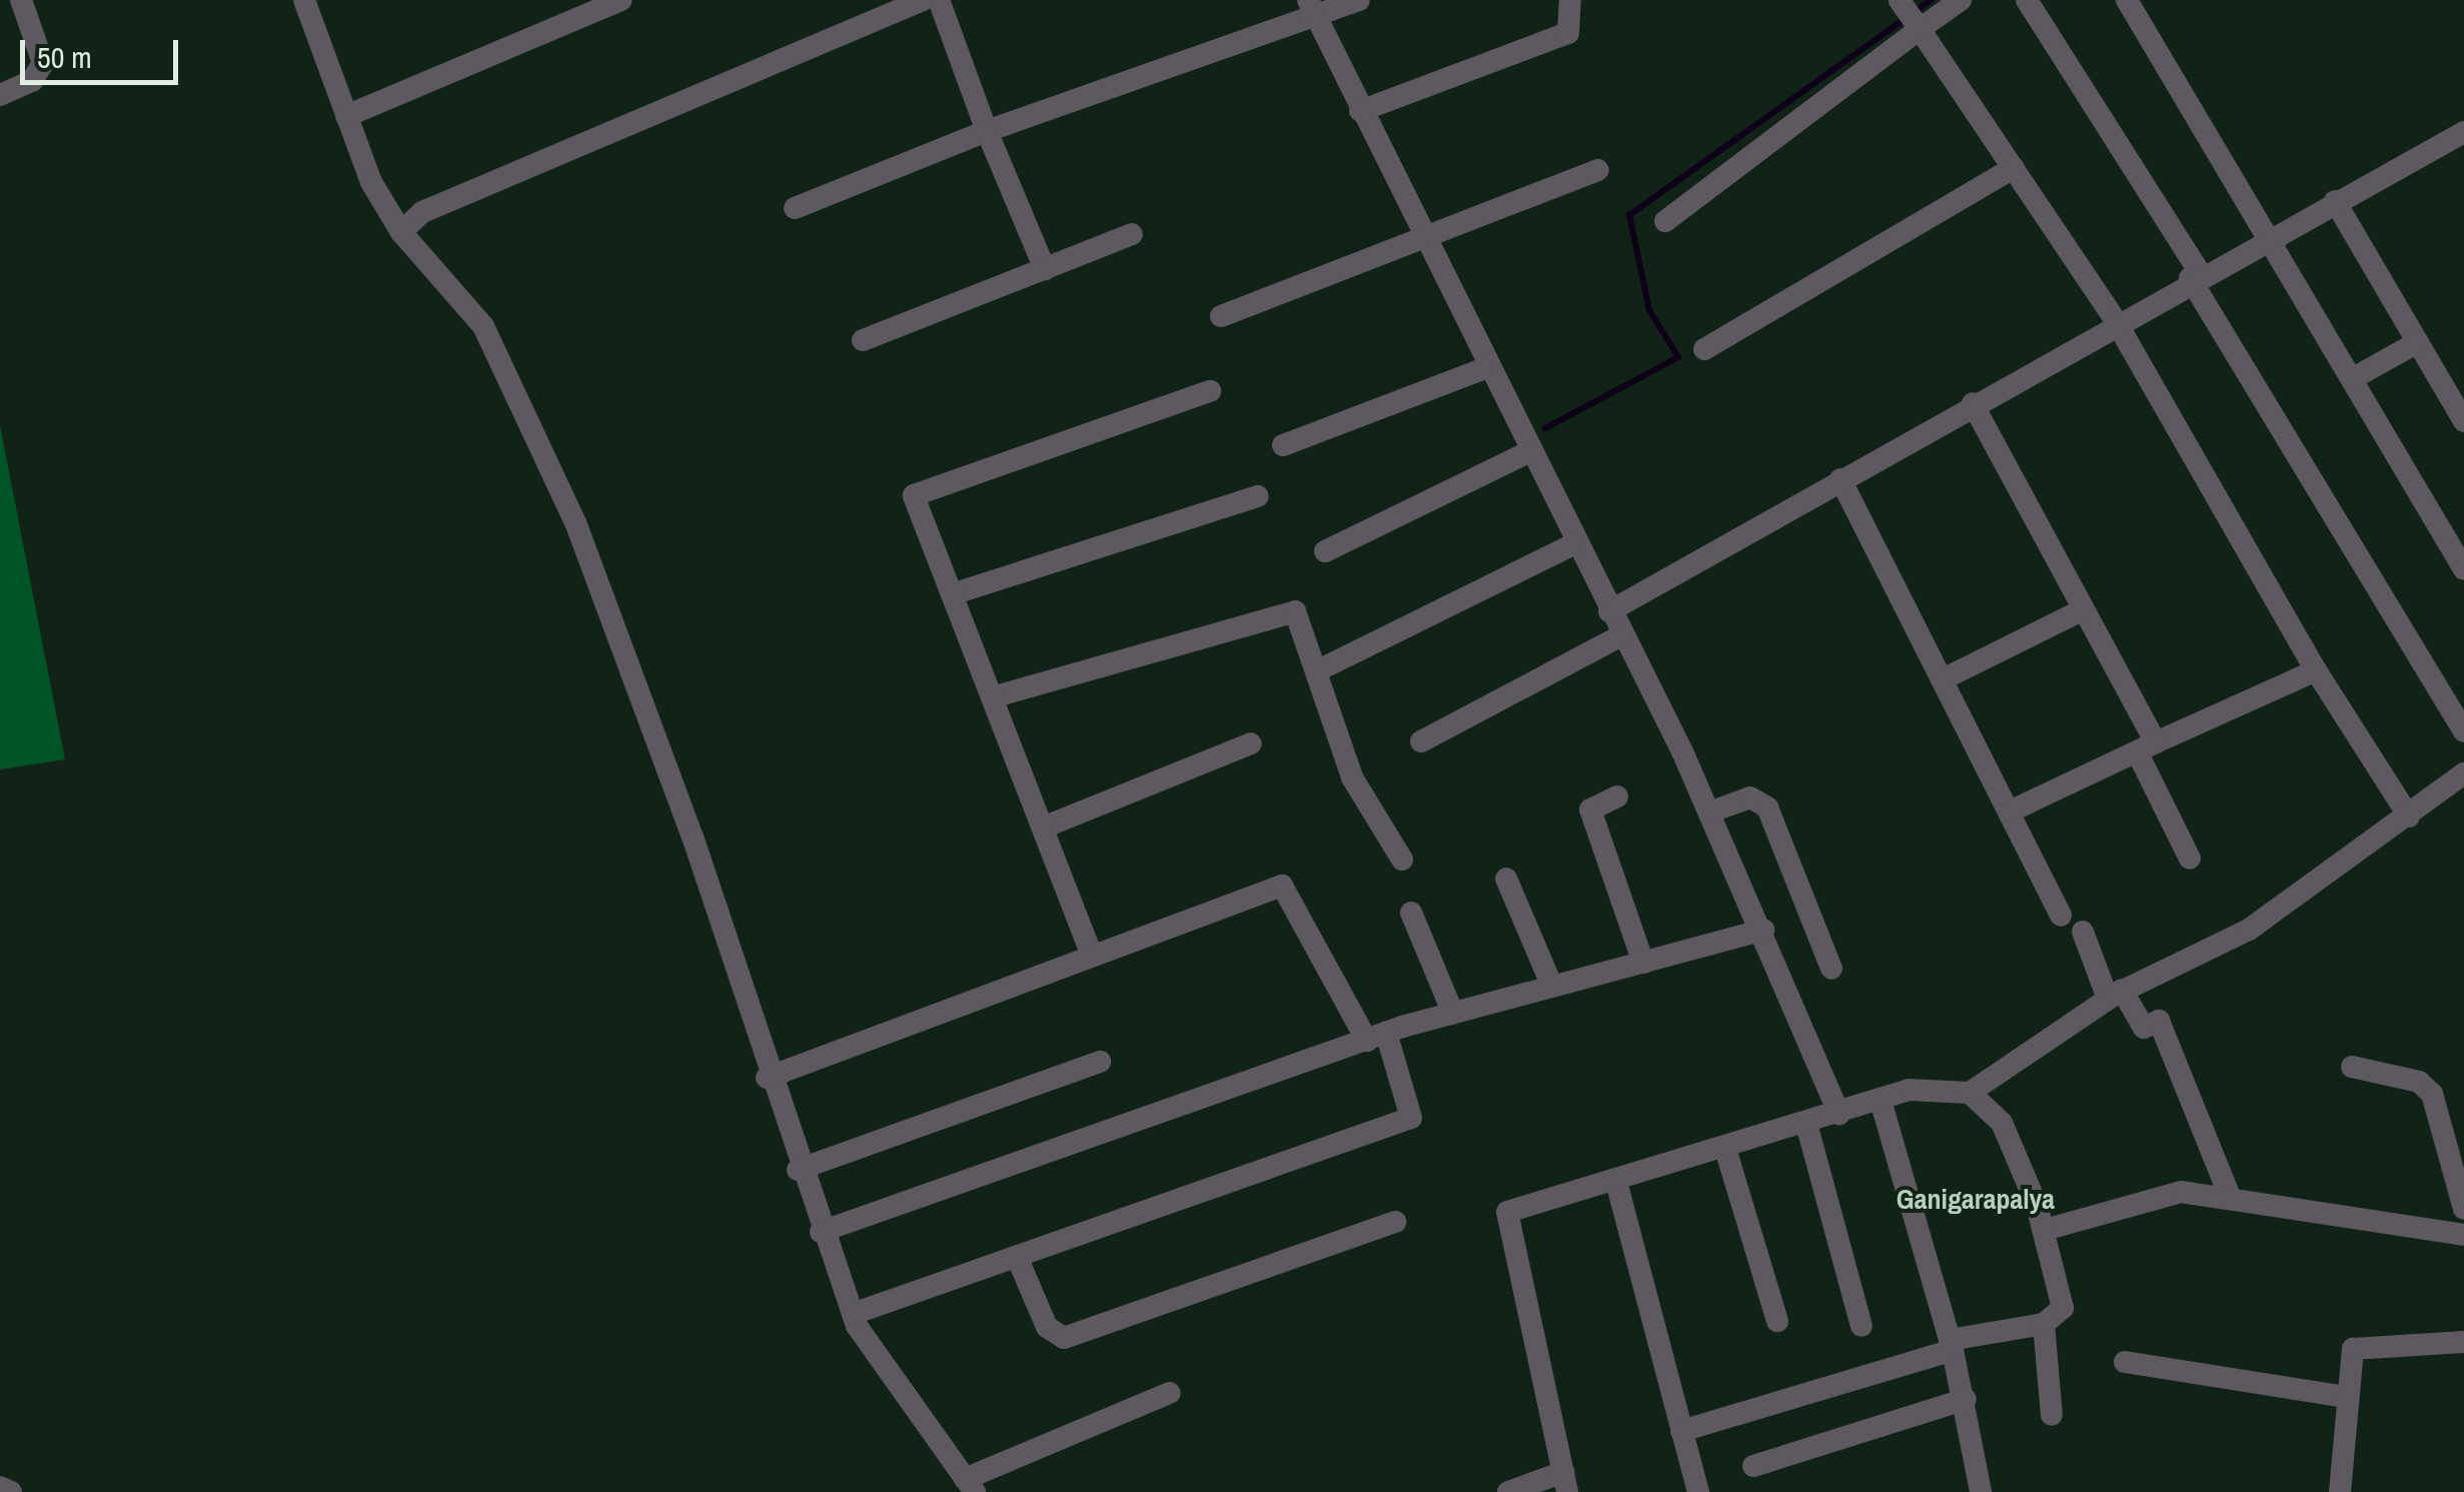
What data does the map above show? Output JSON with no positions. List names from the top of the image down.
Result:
{
  "districts": ["Ganigarapalya"],
  "scale_bar": "50 m"
}
